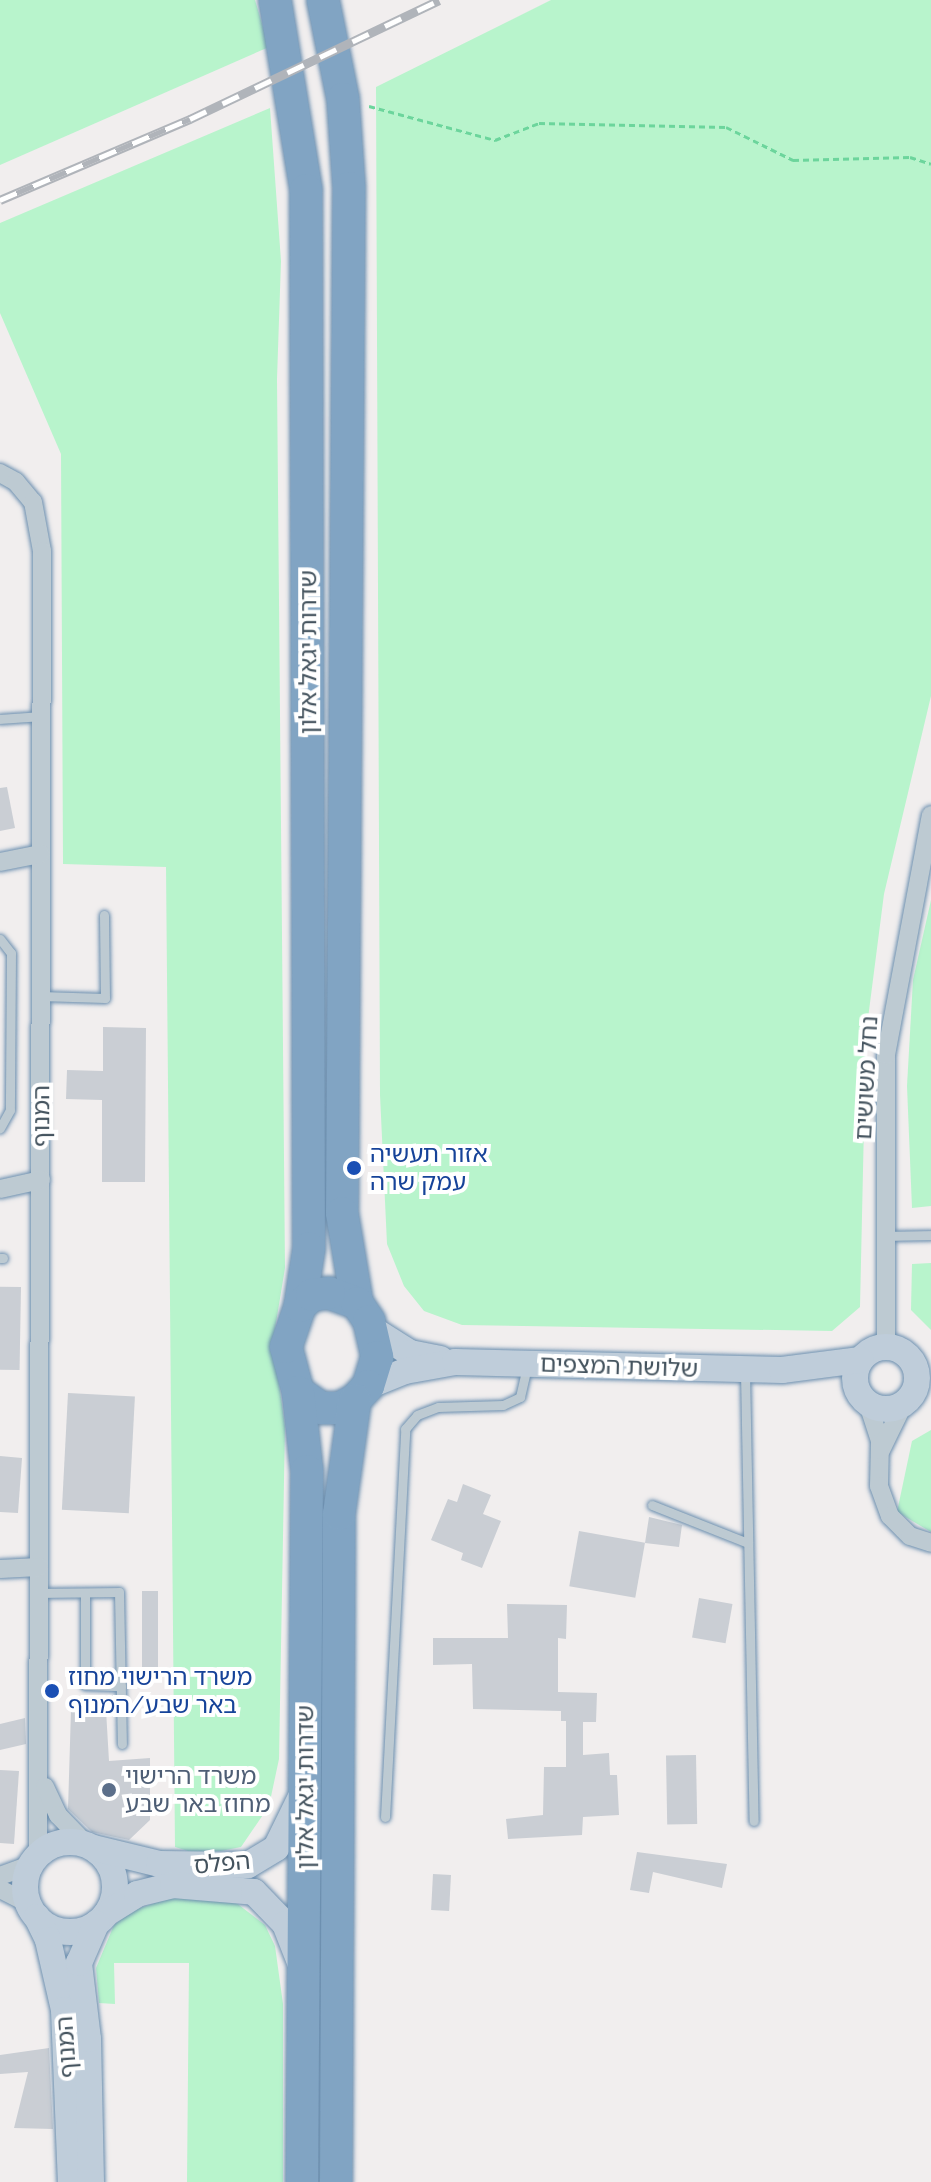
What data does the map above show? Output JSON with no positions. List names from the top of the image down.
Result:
{
  "streets": {
    "highway": ["שדרות יגאל אלון"],
    "street": [
      "נחל משושים",
      "המנוף",
      "שלושת המצפים",
      "הפלס"
    ]
  },
  "crossings": [
    ["שדרות יגאל אלון", "שלושת המצפים"],
    ["שדרות יגאל אלון", "הפלס"],
    ["נחל משושים", "שלושת המצפים"],
    ["המנוף", "הפלס"]
  ],
  "places": ["אזור תעשיה עמק שרה", "משרד הרישוי מחוז באר שבע/המנוף", "משרד הרישוי מחוז באר שבע"]
}
